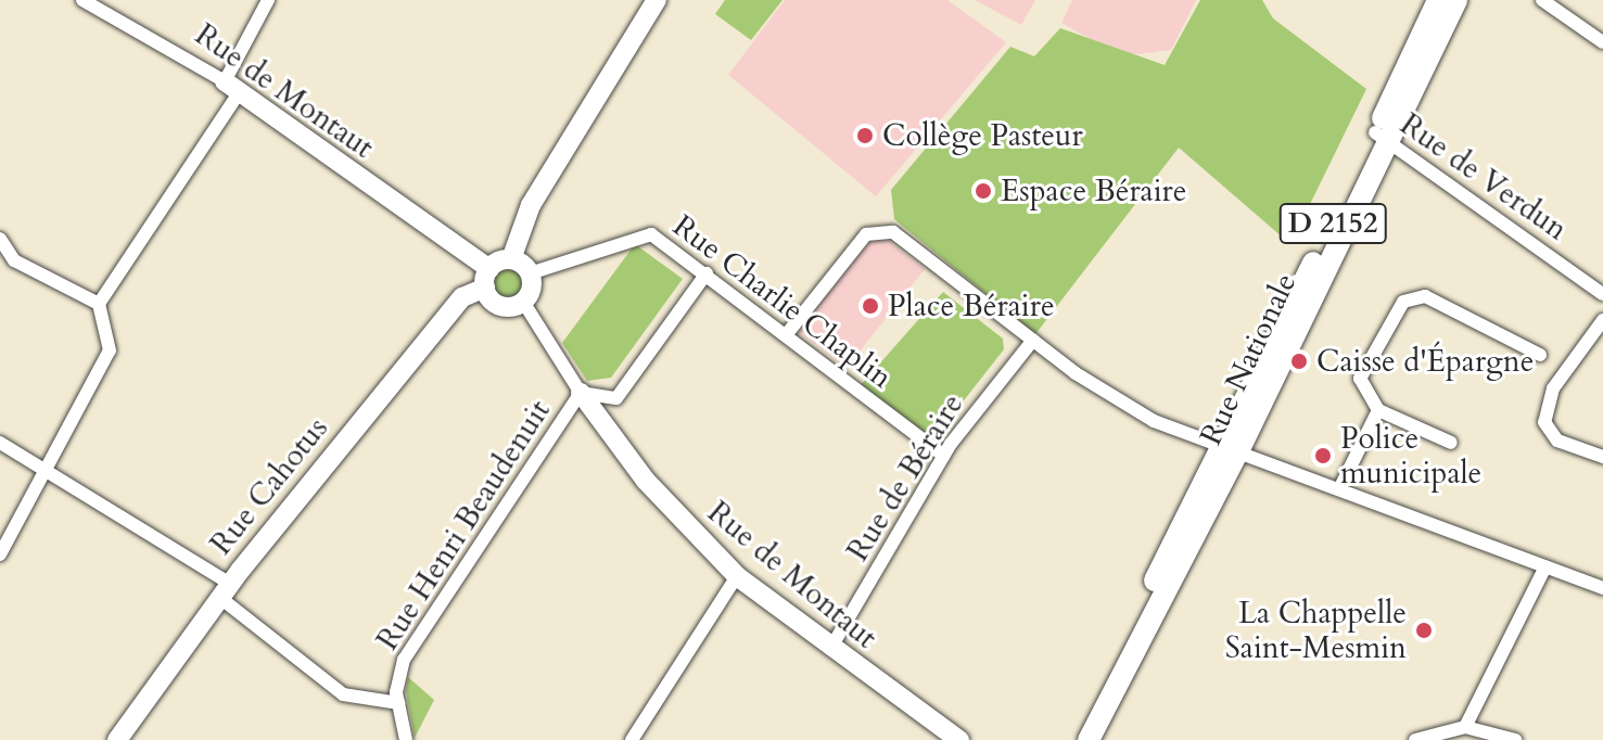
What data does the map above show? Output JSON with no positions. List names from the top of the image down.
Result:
{
  "streets": {
    "main road": ["D 2152", "Rue Nationale"],
    "street": [
      "Rue de Montaut",
      "Rue de Verdun",
      "Rue Charlie Chaplin",
      "Rue de Béraire",
      "Rue Cahotus",
      "Rue Henri Beaudenuit"
    ]
  },
  "crossings": [
    ["Rue de Montaut", "Rue de Béraire"],
    ["Rue de Montaut", "Rue Cahotus"],
    ["Rue de Montaut", "Rue Henri Beaudenuit"],
    ["Rue de Verdun", "Rue Nationale"],
    ["Rue Charlie Chaplin", "Rue de Béraire"]
  ],
  "places": [
    "Collège Pasteur",
    "Espace Béraire",
    "Place Béraire",
    "Caisse d'Épargne",
    "Police municipale",
    "La Chappelle Saint-Mesmin"
  ]
}
